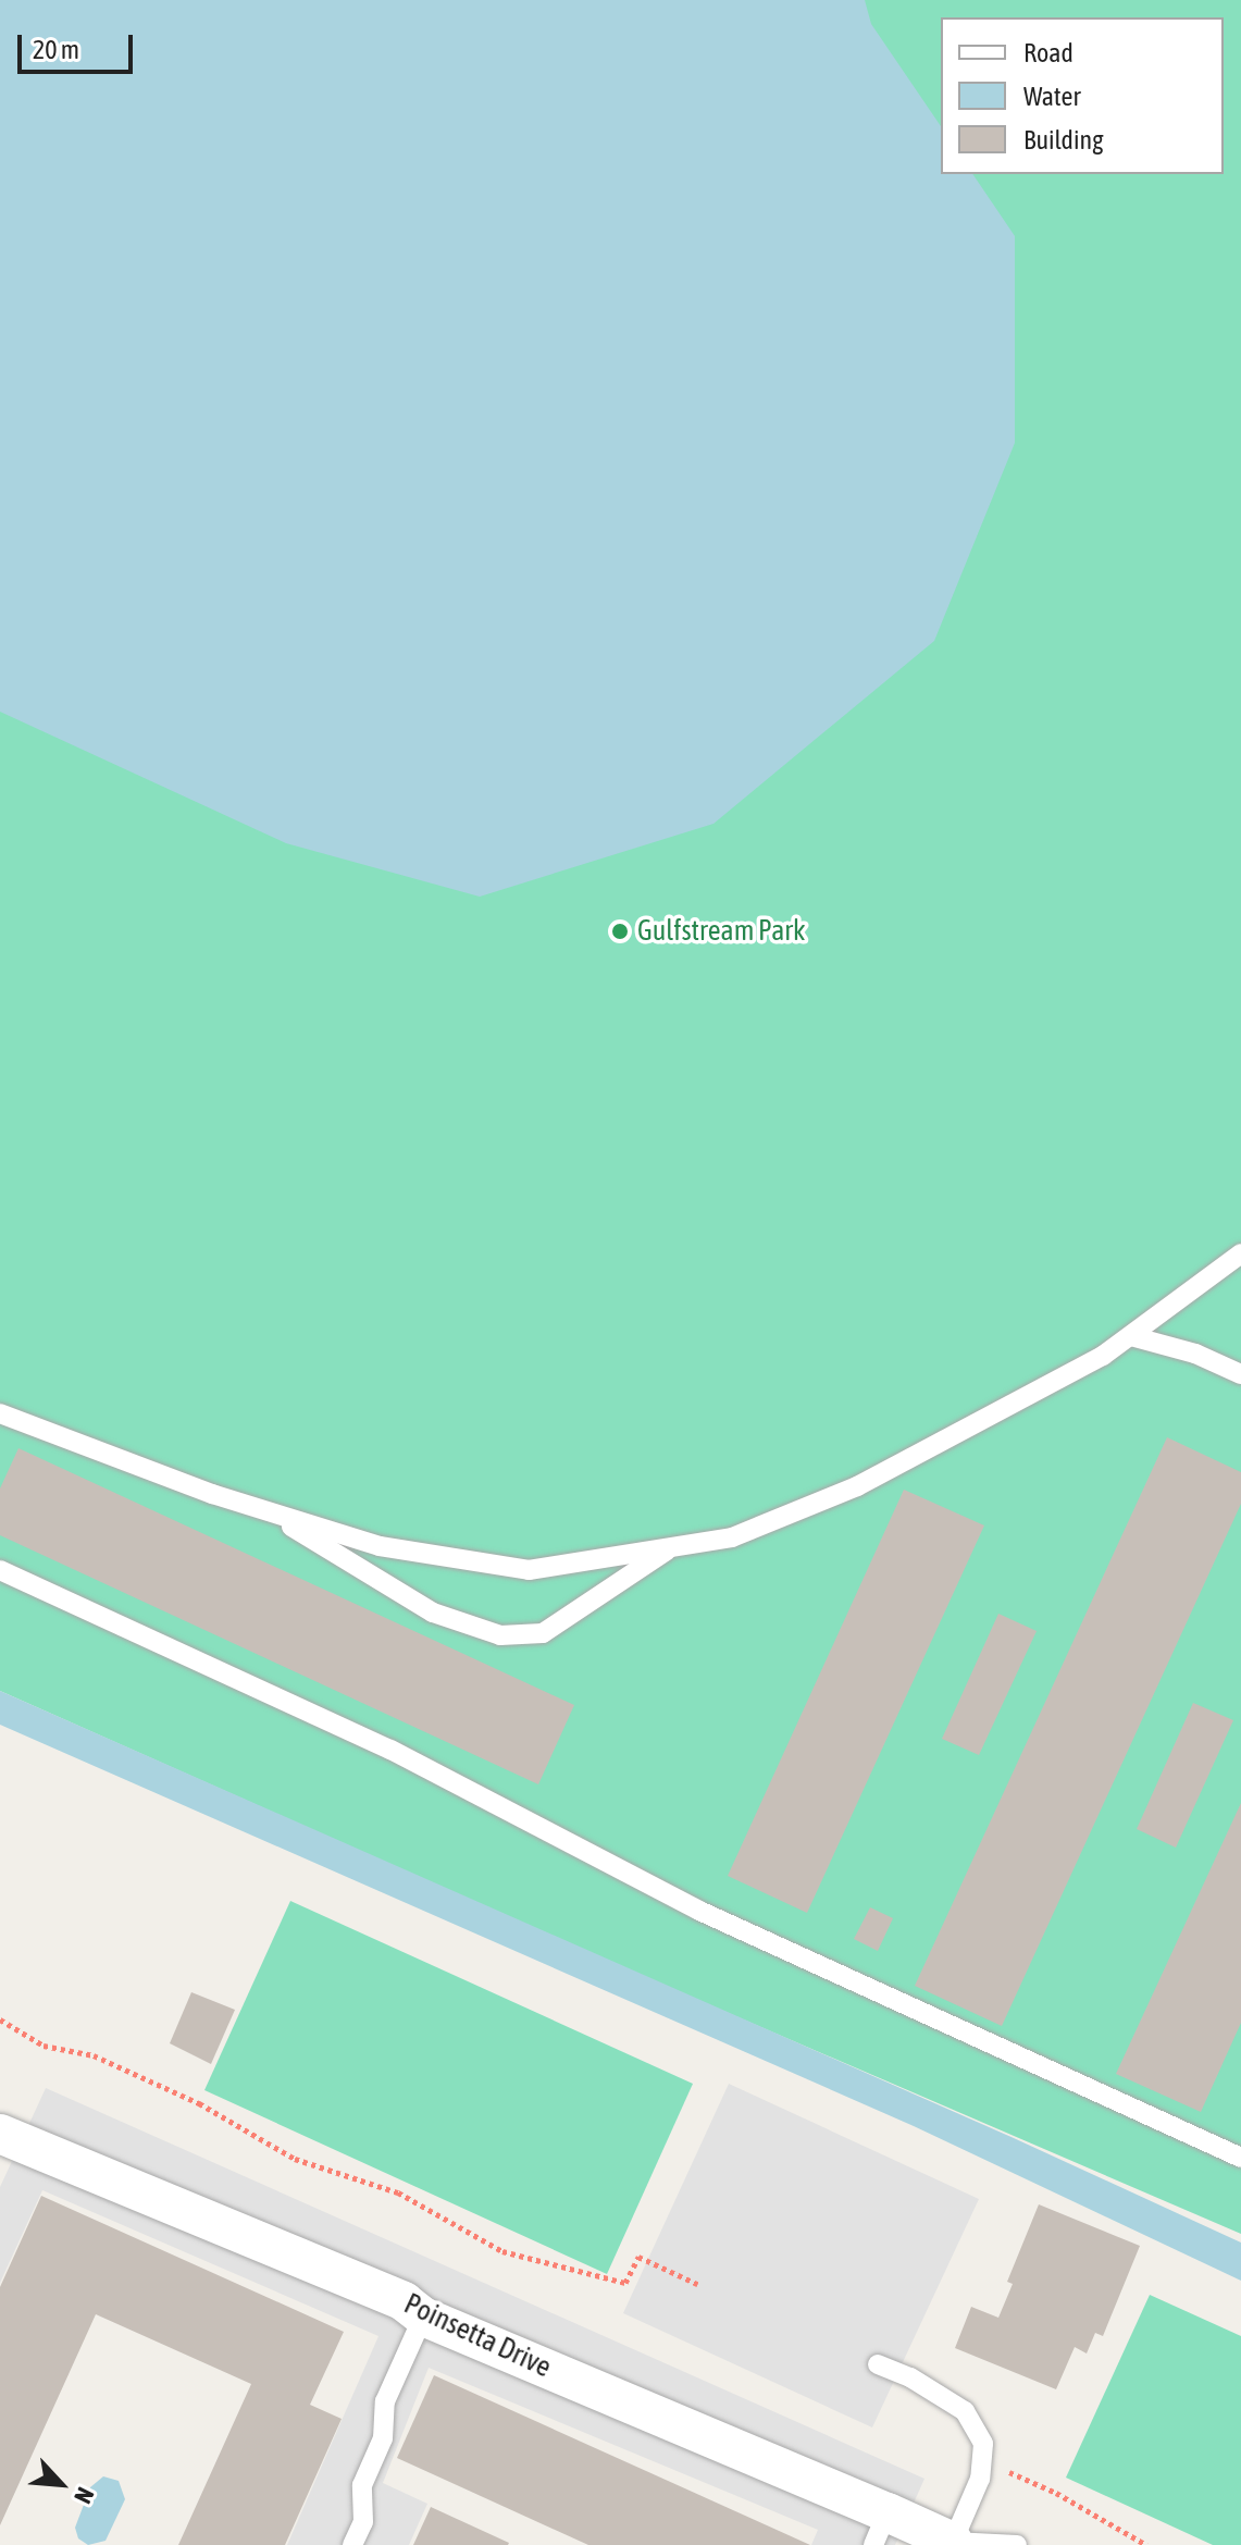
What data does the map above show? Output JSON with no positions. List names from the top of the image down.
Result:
{
  "streets": {
    "street": ["Poinsetta Drive"]
  },
  "places": ["Gulfstream Park"],
  "legend": ["Road", "Water", "Building"],
  "scale_bar": "20 m",
  "north": "bottom right"
}
